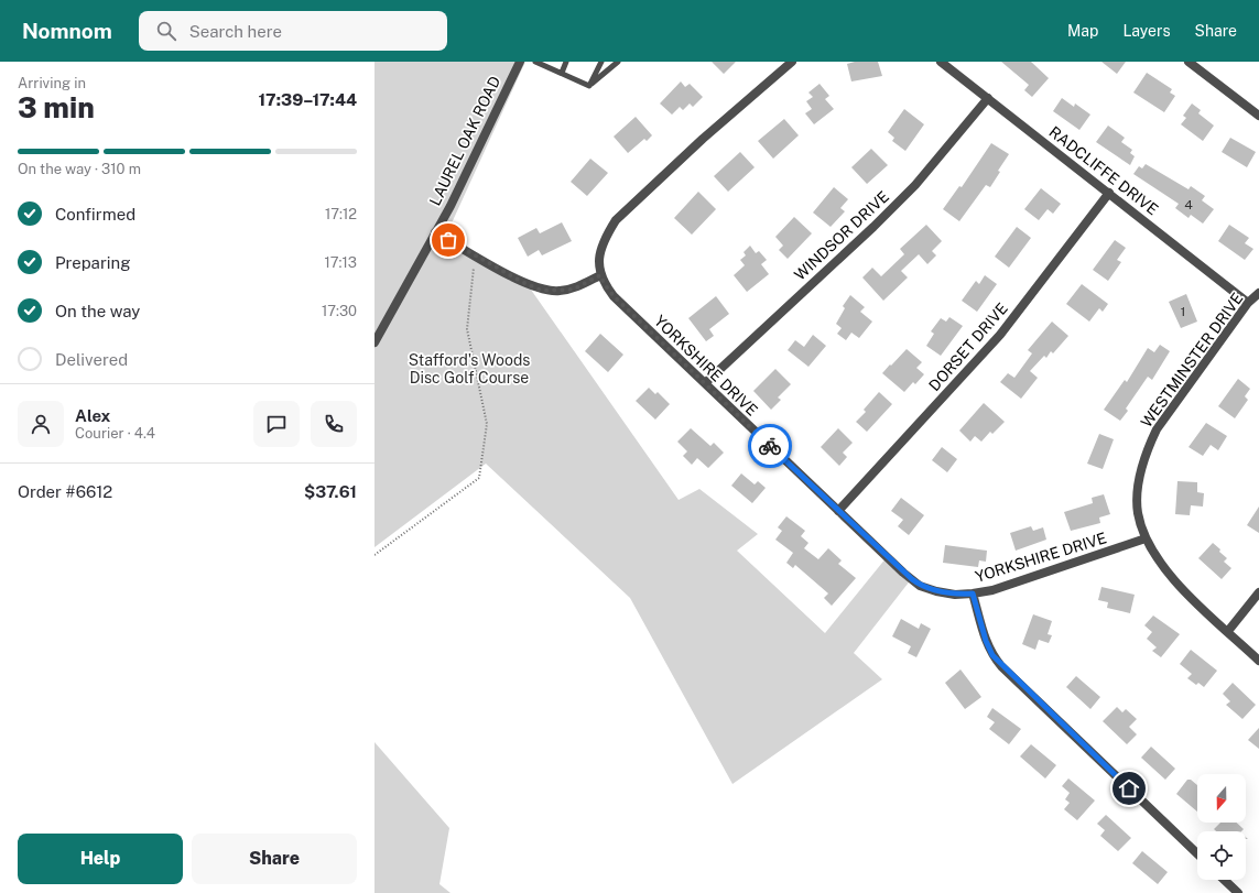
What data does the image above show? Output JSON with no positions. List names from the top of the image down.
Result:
{
  "streets": {
    "street": [
      "LAUREL OAK ROAD",
      "RADCLIFFE DRIVE",
      "WINDSOR DRIVE",
      "DORSET DRIVE",
      "WESTMINSTER DRIVE",
      "YORKSHIRE DRIVE"
    ]
  },
  "crossings": [
    ["RADCLIFFE DRIVE", "WINDSOR DRIVE"],
    ["RADCLIFFE DRIVE", "DORSET DRIVE"],
    ["RADCLIFFE DRIVE", "WESTMINSTER DRIVE"],
    ["WINDSOR DRIVE", "YORKSHIRE DRIVE"],
    ["DORSET DRIVE", "YORKSHIRE DRIVE"],
    ["WESTMINSTER DRIVE", "YORKSHIRE DRIVE"]
  ],
  "parks": ["Stafford's Woods Disc Golf Course"],
  "house_numbers": ["4", "1"],
  "north": "bottom",
  "page": {
    "header": "Nomnom",
    "search": "Search here",
    "nav": ["Map", "Layers", "Share"],
    "heading": ["3 min", "Arriving in", "17:39–17:44"],
    "panel": [
      "Alex",
      "Courier · 4.4",
      "Order #6612",
      "$37.61"
    ],
    "bar": "On the way · 310 m",
    "list": [
      ["Confirmed", "17:12"],
      ["Preparing", "17:13"],
      ["On the way", "17:30"],
      "Delivered"
    ],
    "buttons": ["Help", "Share"]
  }
}
